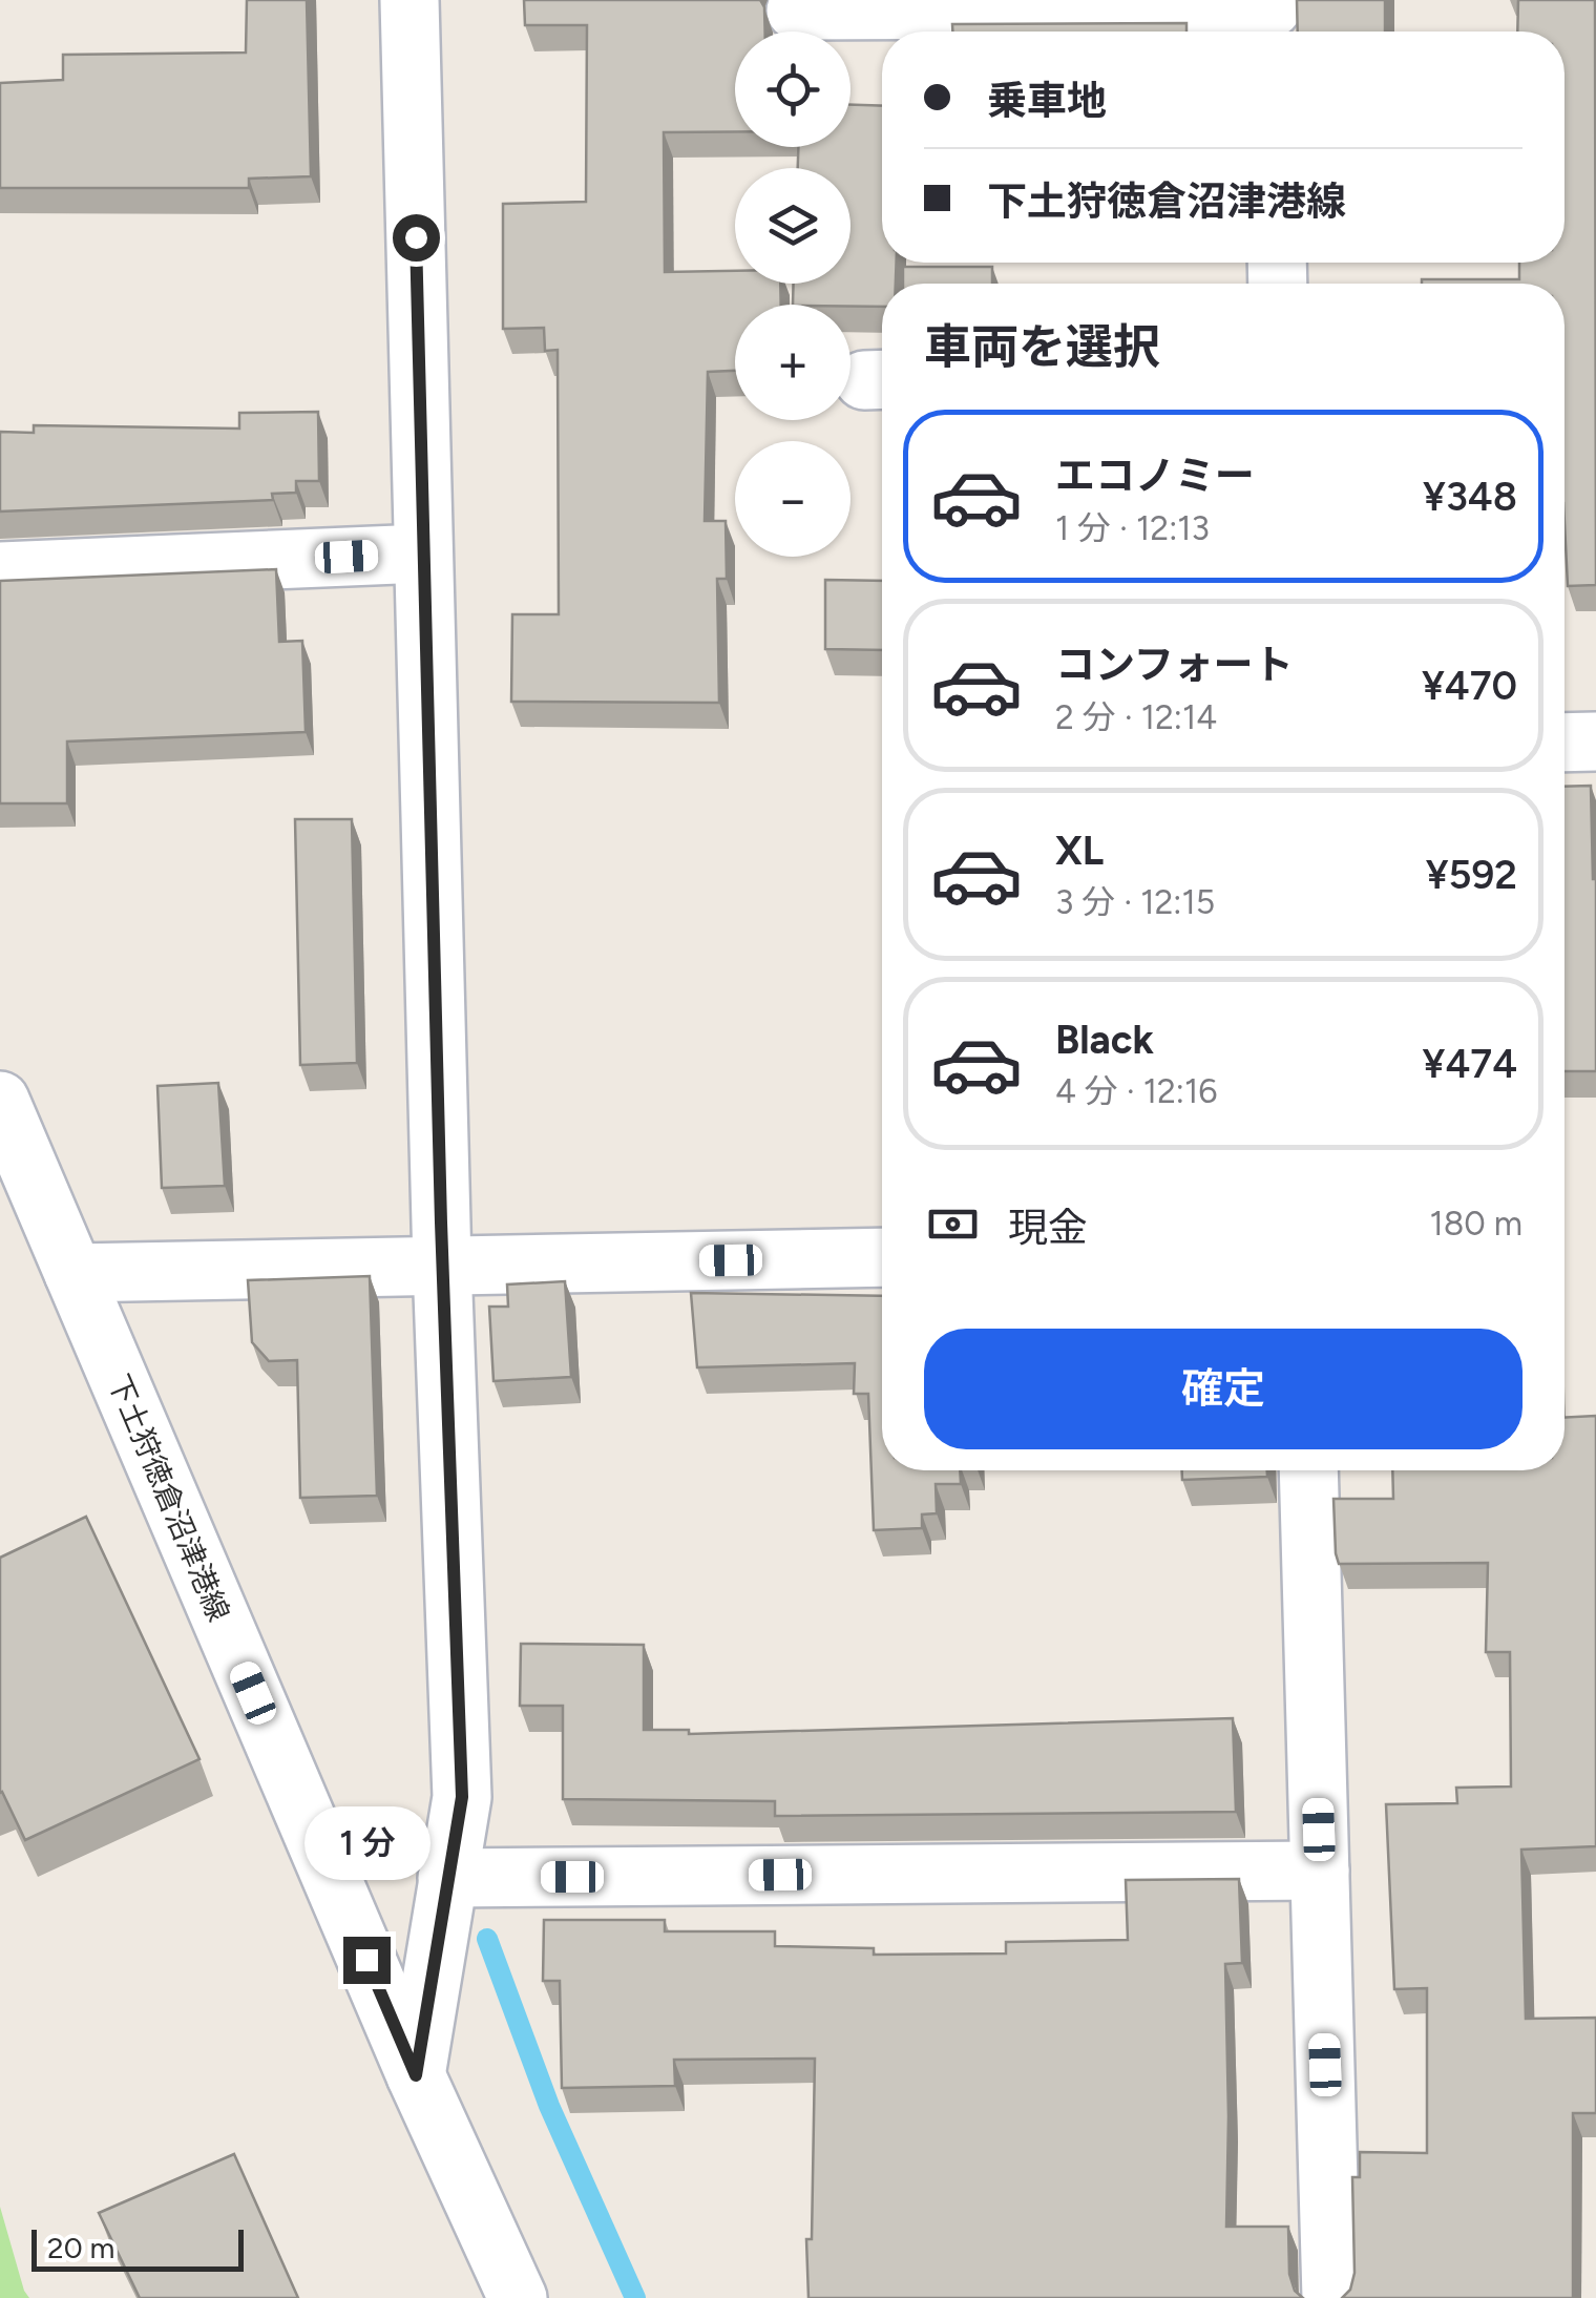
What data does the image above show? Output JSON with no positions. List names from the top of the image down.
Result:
{
  "streets": {
    "street": ["下土狩徳倉沼津港線"]
  },
  "scale_bar": "20 m",
  "page": {
    "map_buttons": ["+", "−"],
    "banner": ["乗車地", "下土狩徳倉沼津港線"],
    "heading": "車両を選択",
    "list": [
      {
        "name": "エコノミー",
        "note": "1 分 · 12:13",
        "value": "¥348"
      },
      {
        "name": "コンフォート",
        "note": "2 分 · 12:14",
        "value": "¥470"
      },
      {
        "name": "XL",
        "note": "3 分 · 12:15",
        "value": "¥592"
      },
      {
        "name": "Black",
        "note": "4 分 · 12:16",
        "value": "¥474"
      }
    ],
    "pay": ["現金", "180 m"],
    "buttons": "確定",
    "bubble": "1 分",
    "scale": "20 m"
  }
}
